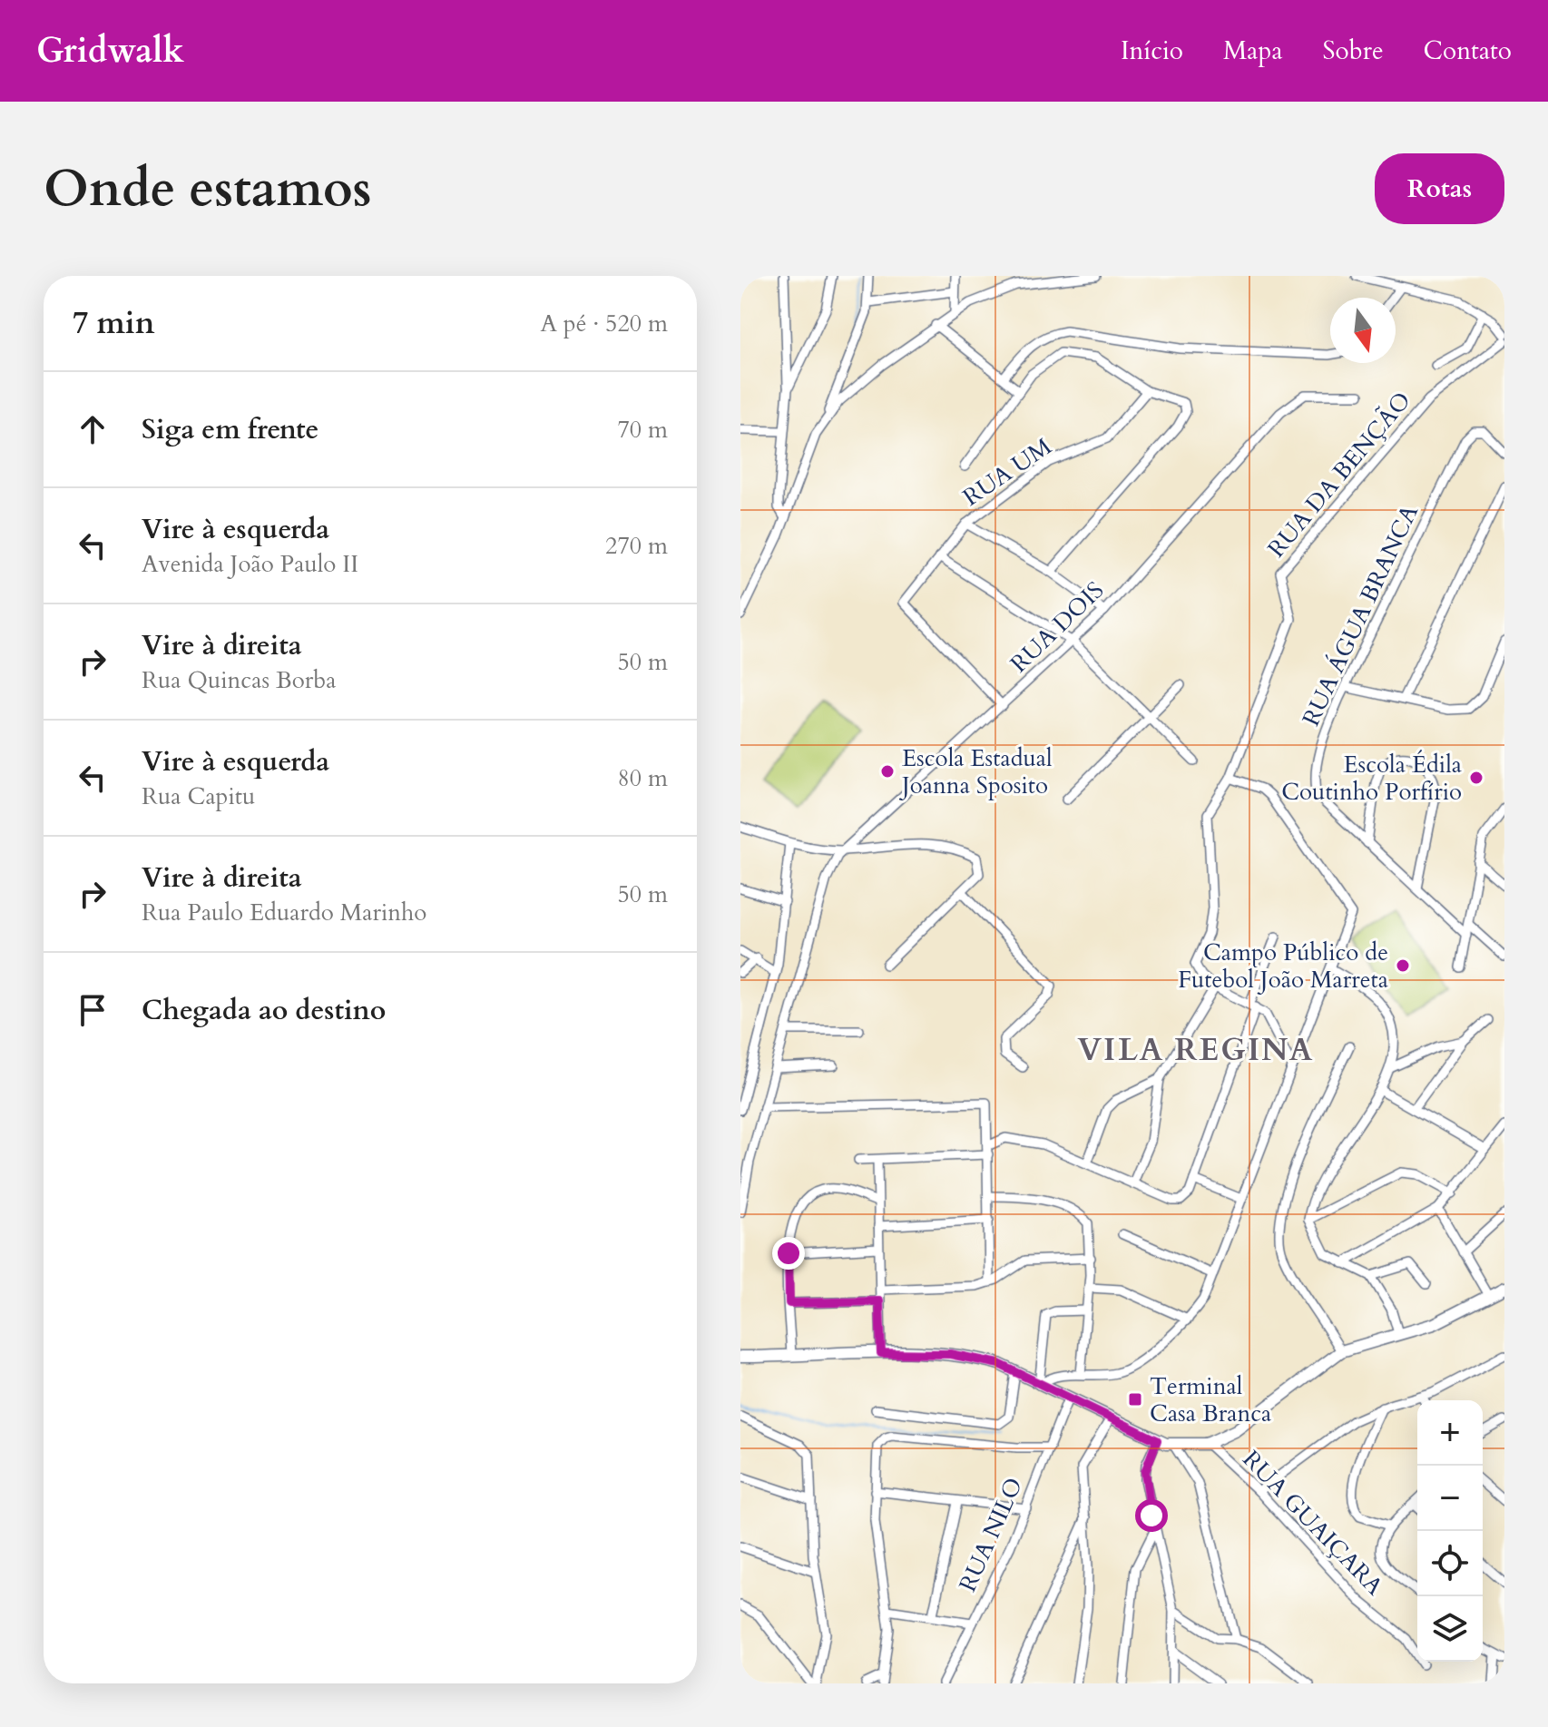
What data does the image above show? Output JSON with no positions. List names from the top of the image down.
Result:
{
  "streets": {
    "street": [
      "RUA UM",
      "RUA DA BENÇÃO",
      "RUA ÁGUA BRANCA",
      "RUA DOIS",
      "RUA GUAIÇARA",
      "RUA NILO"
    ]
  },
  "crossings": [
    ["RUA UM", "RUA DOIS"]
  ],
  "districts": ["VILA REGINA"],
  "places": {
    "other": ["Escola Estadual Joanna Sposito", "Escola Édila Coutinho Porfírio", "Campo Público de Futebol João Marreta"],
    "transit": ["Terminal Casa Branca"]
  },
  "north": "bottom",
  "page": {
    "header": "Gridwalk",
    "nav": [
      "Início",
      "Mapa",
      "Sobre",
      "Contato"
    ],
    "buttons": "Rotas",
    "title": "Onde estamos",
    "heading": ["7 min", "A pé · 520 m"],
    "list": [
      ["Siga em frente", "70 m"],
      ["Vire à esquerda", "Avenida João Paulo II", "270 m"],
      ["Vire à direita", "Rua Quincas Borba", "50 m"],
      ["Vire à esquerda", "Rua Capitu", "80 m"],
      ["Vire à direita", "Rua Paulo Eduardo Marinho", "50 m"],
      "Chegada ao destino"
    ],
    "map_buttons": ["+", "−"]
  }
}
